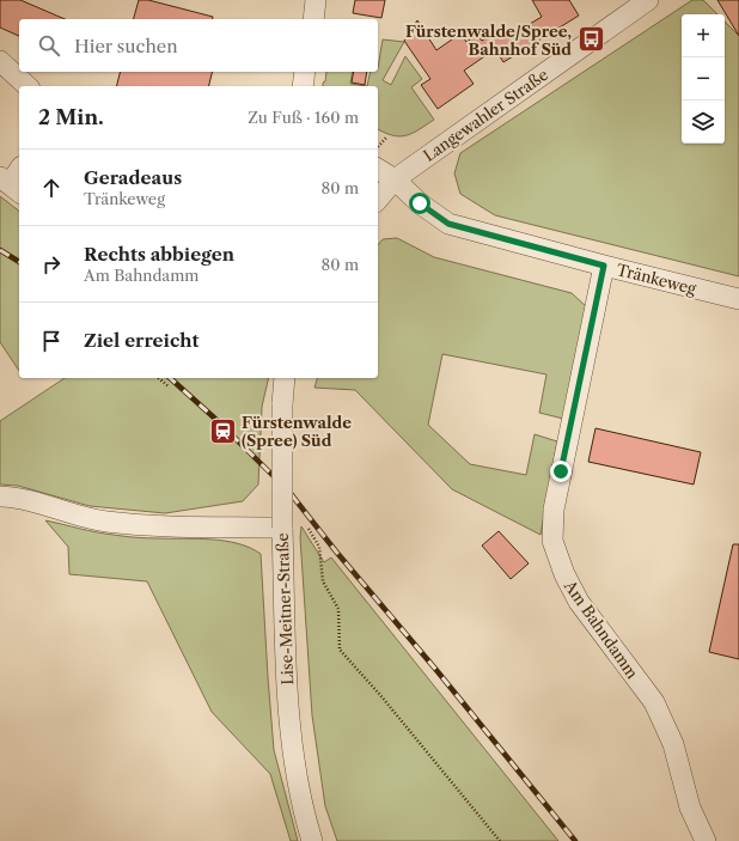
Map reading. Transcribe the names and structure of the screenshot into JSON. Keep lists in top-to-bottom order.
{
  "streets": {
    "street": [
      "Langewahler Straße",
      "Tränkeweg",
      "Lise-Meitner-Straße",
      "Am Bahndamm"
    ]
  },
  "crossings": [
    ["Langewahler Straße", "Tränkeweg"],
    ["Tränkeweg", "Am Bahndamm"]
  ],
  "places": {
    "bus stop": ["Fürstenwalde/Spree, Bahnhof Süd"],
    "station": ["Fürstenwalde (Spree) Süd"]
  },
  "page": {
    "map_buttons": ["+", "−"],
    "search": "Hier suchen",
    "heading": ["2 Min.", "Zu Fuß · 160 m"],
    "list": [
      ["Geradeaus", "Tränkeweg", "80 m"],
      ["Rechts abbiegen", "Am Bahndamm", "80 m"],
      "Ziel erreicht"
    ]
  }
}
